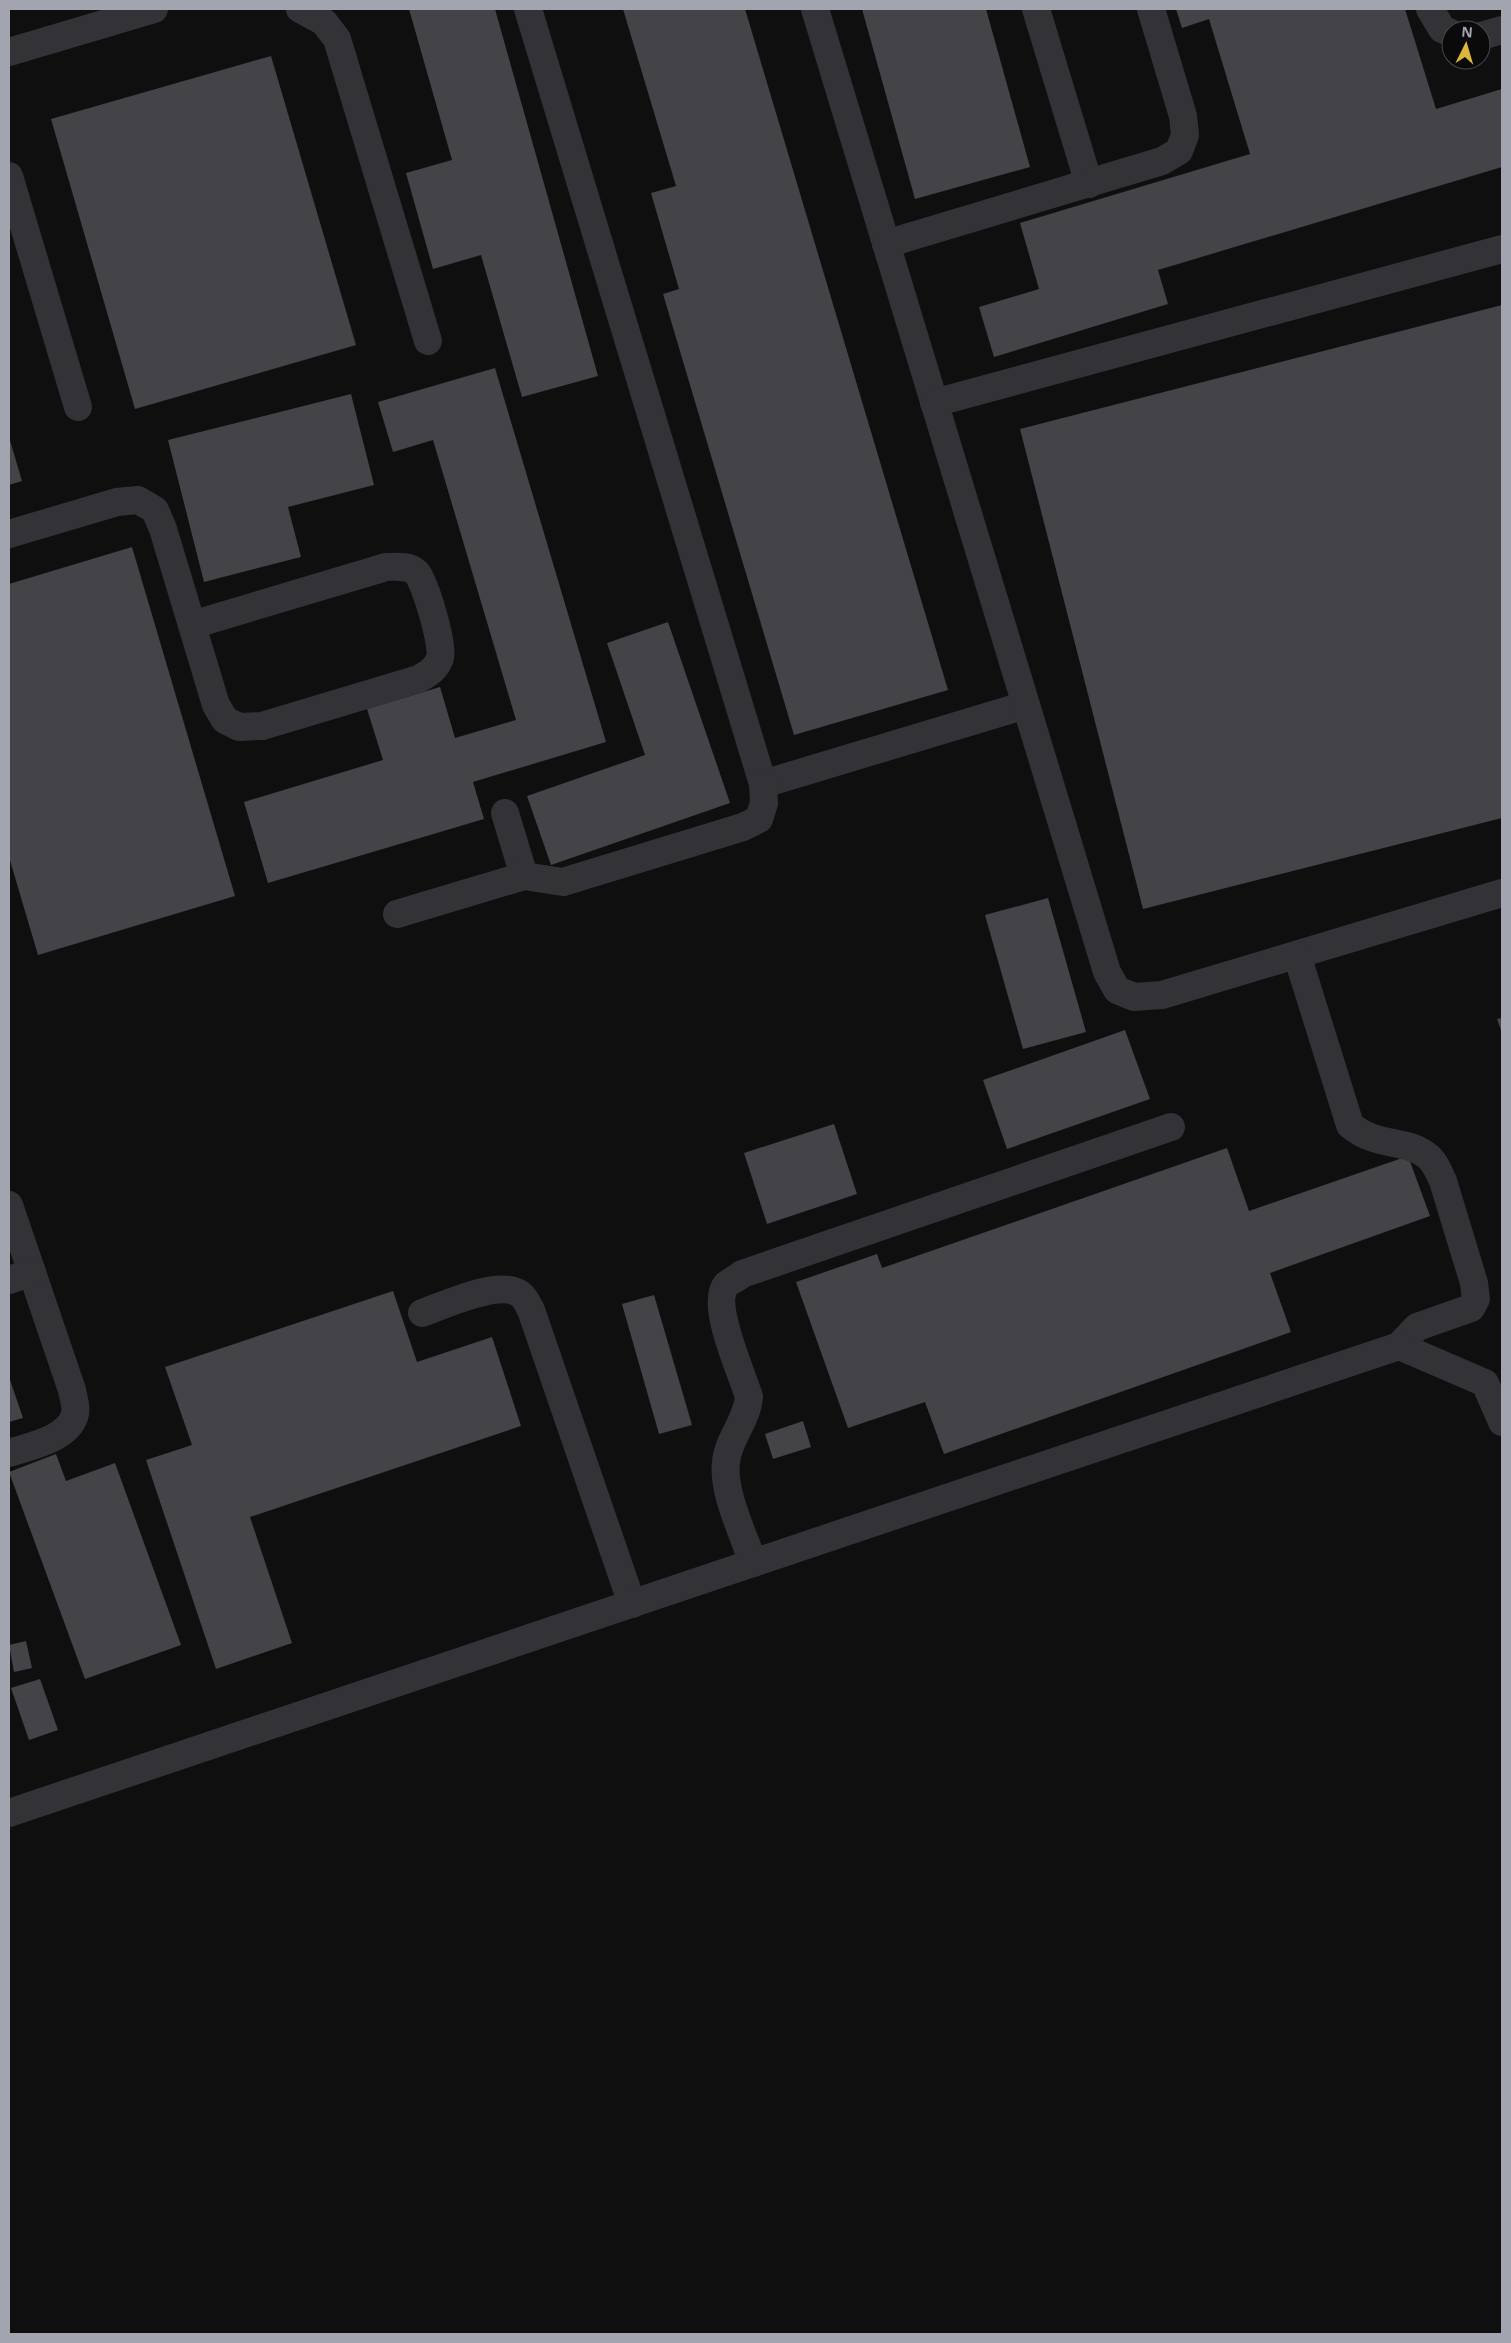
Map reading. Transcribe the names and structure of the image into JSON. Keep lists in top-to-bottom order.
{
  "north": "top"
}
